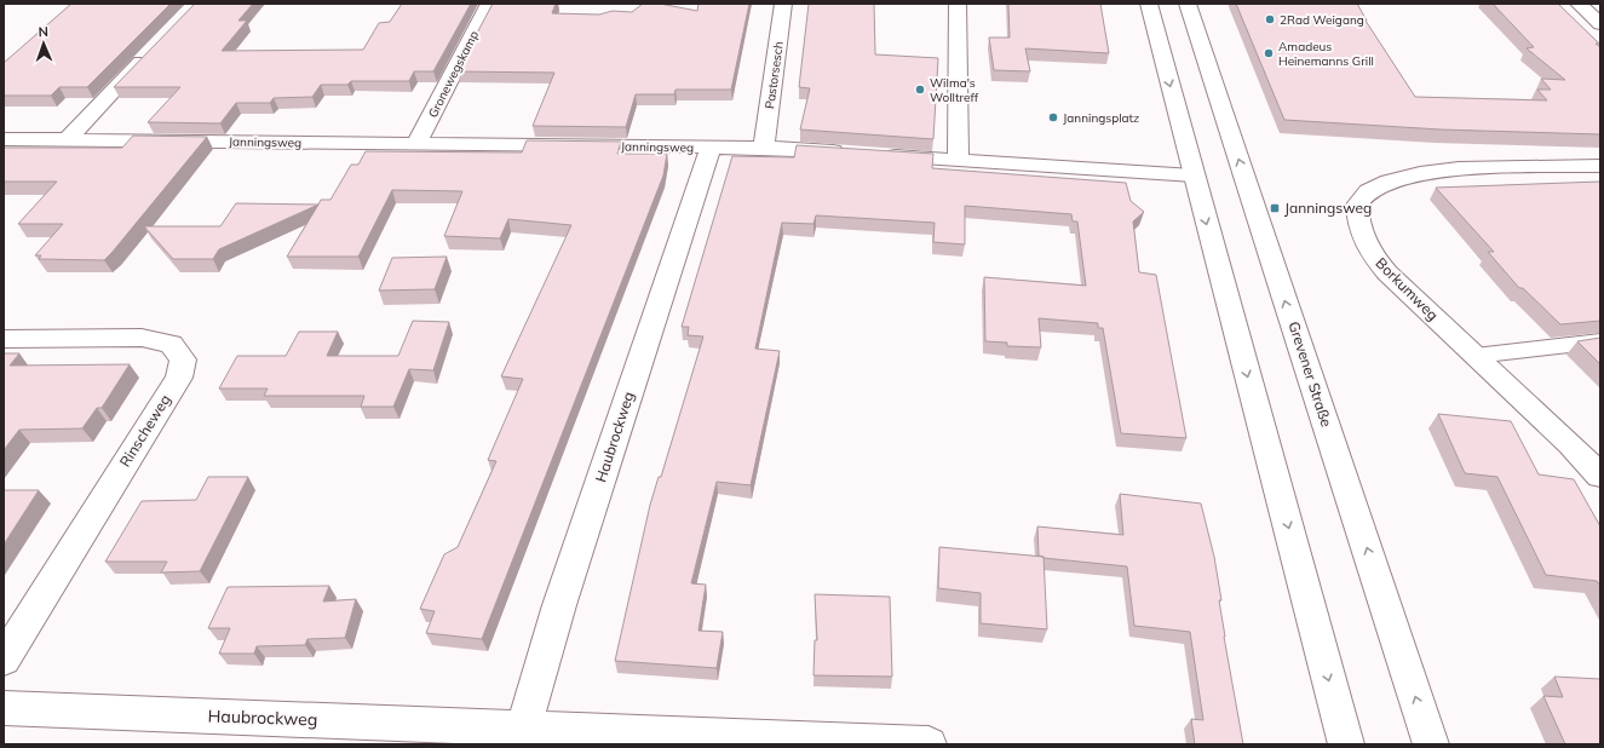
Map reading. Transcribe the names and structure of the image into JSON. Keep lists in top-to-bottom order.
{
  "streets": {
    "street": [
      "Gronewegskamp",
      "Pastorsesch",
      "Janningsweg",
      "Borkumweg",
      "Grevener Straße",
      "Rinscheweg",
      "Haubrockweg"
    ]
  },
  "crossings": [
    ["Gronewegskamp", "Janningsweg"],
    ["Pastorsesch", "Janningsweg"],
    ["Janningsweg", "Haubrockweg"]
  ],
  "places": {
    "other": [
      "2Rad Weigang",
      "Amadeus Heinemanns Grill",
      "Wilma's Wolltreff",
      "Janningsplatz"
    ],
    "transit": ["Janningsweg"]
  },
  "north": "top"
}
